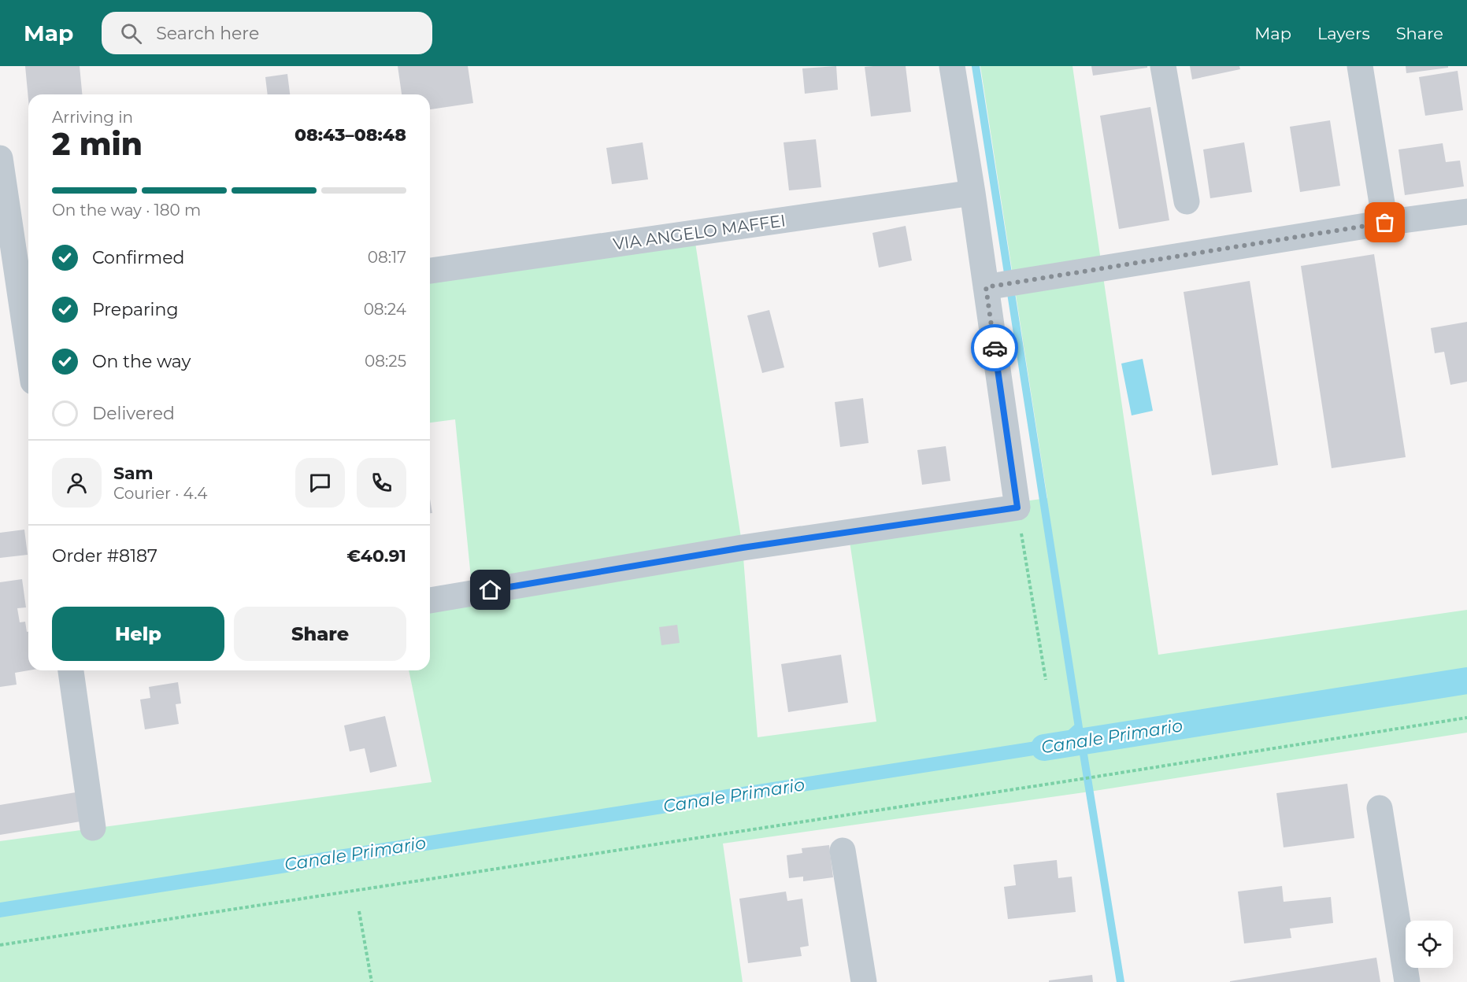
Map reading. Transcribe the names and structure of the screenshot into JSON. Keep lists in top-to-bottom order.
{
  "streets": {
    "street": ["VIA ANGELO MAFFEI"]
  },
  "water": ["Canale Primario"],
  "page": {
    "header": "Map",
    "search": "Search here",
    "nav": ["Map", "Layers", "Share"],
    "heading": ["2 min", "Arriving in", "08:43–08:48"],
    "panel": [
      "Sam",
      "Courier · 4.4",
      "Order #8187",
      "€40.91"
    ],
    "bar": "On the way · 180 m",
    "list": [
      ["Confirmed", "08:17"],
      ["Preparing", "08:24"],
      ["On the way", "08:25"],
      "Delivered"
    ],
    "buttons": ["Help", "Share"]
  }
}
